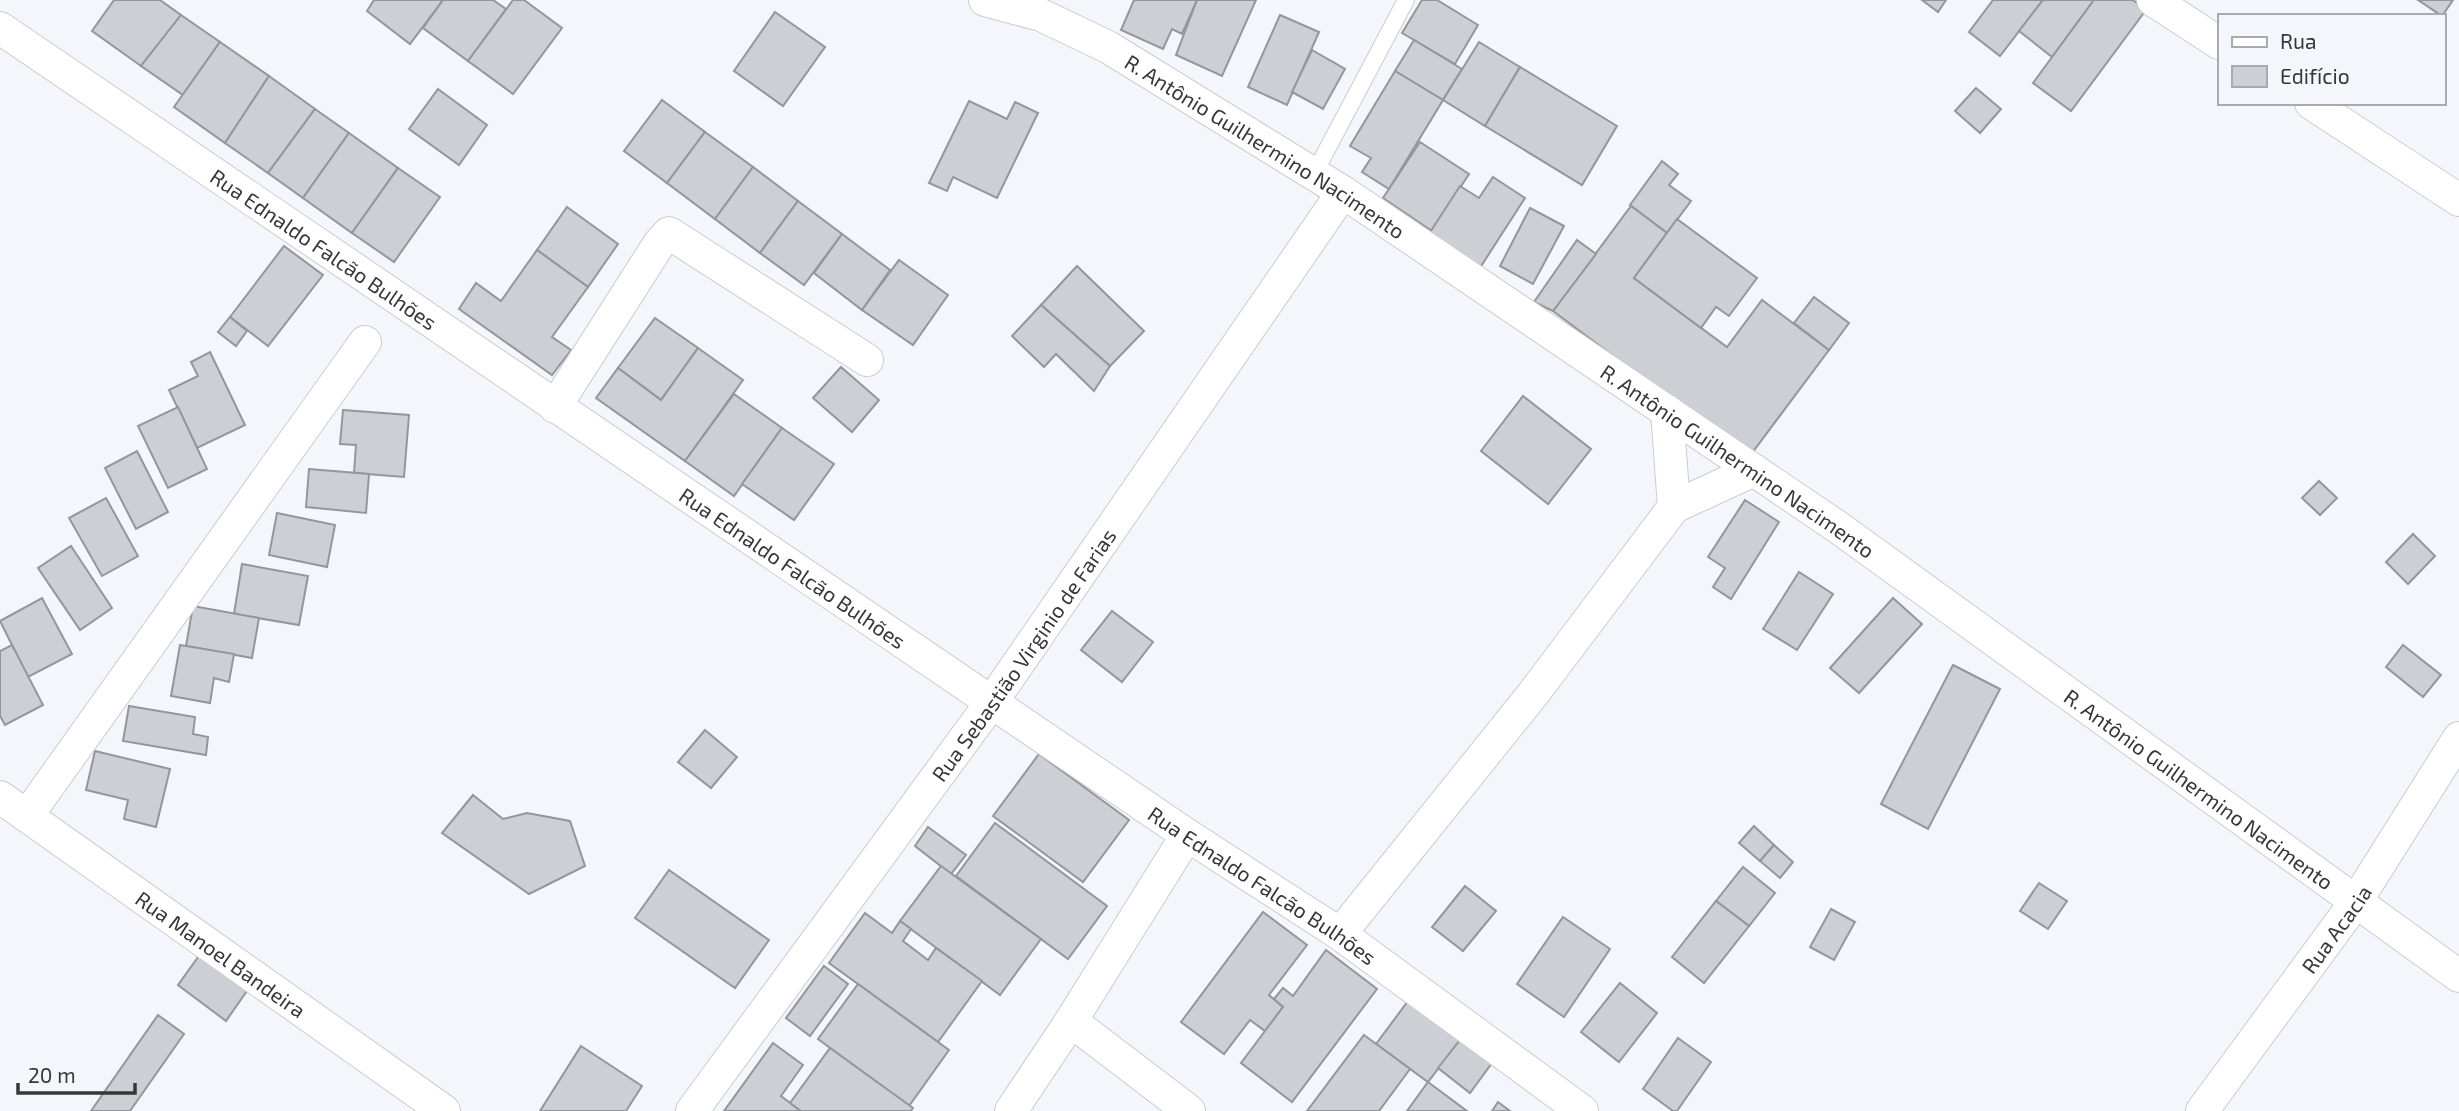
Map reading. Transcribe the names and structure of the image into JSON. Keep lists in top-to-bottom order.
{
  "streets": {
    "street": [
      "R. Antônio Guilhermino Nacimento",
      "Rua Ednaldo Falcão Bulhões",
      "Rua Sebastião Virginio de Farias",
      "Rua Acacia",
      "Rua Manoel Bandeira"
    ]
  },
  "crossings": [
    ["R. Antônio Guilhermino Nacimento", "Rua Sebastião Virginio de Farias"],
    ["R. Antônio Guilhermino Nacimento", "Rua Acacia"],
    ["Rua Ednaldo Falcão Bulhões", "Rua Sebastião Virginio de Farias"]
  ],
  "legend": ["Rua", "Edifício"],
  "scale_bar": "20 m"
}
